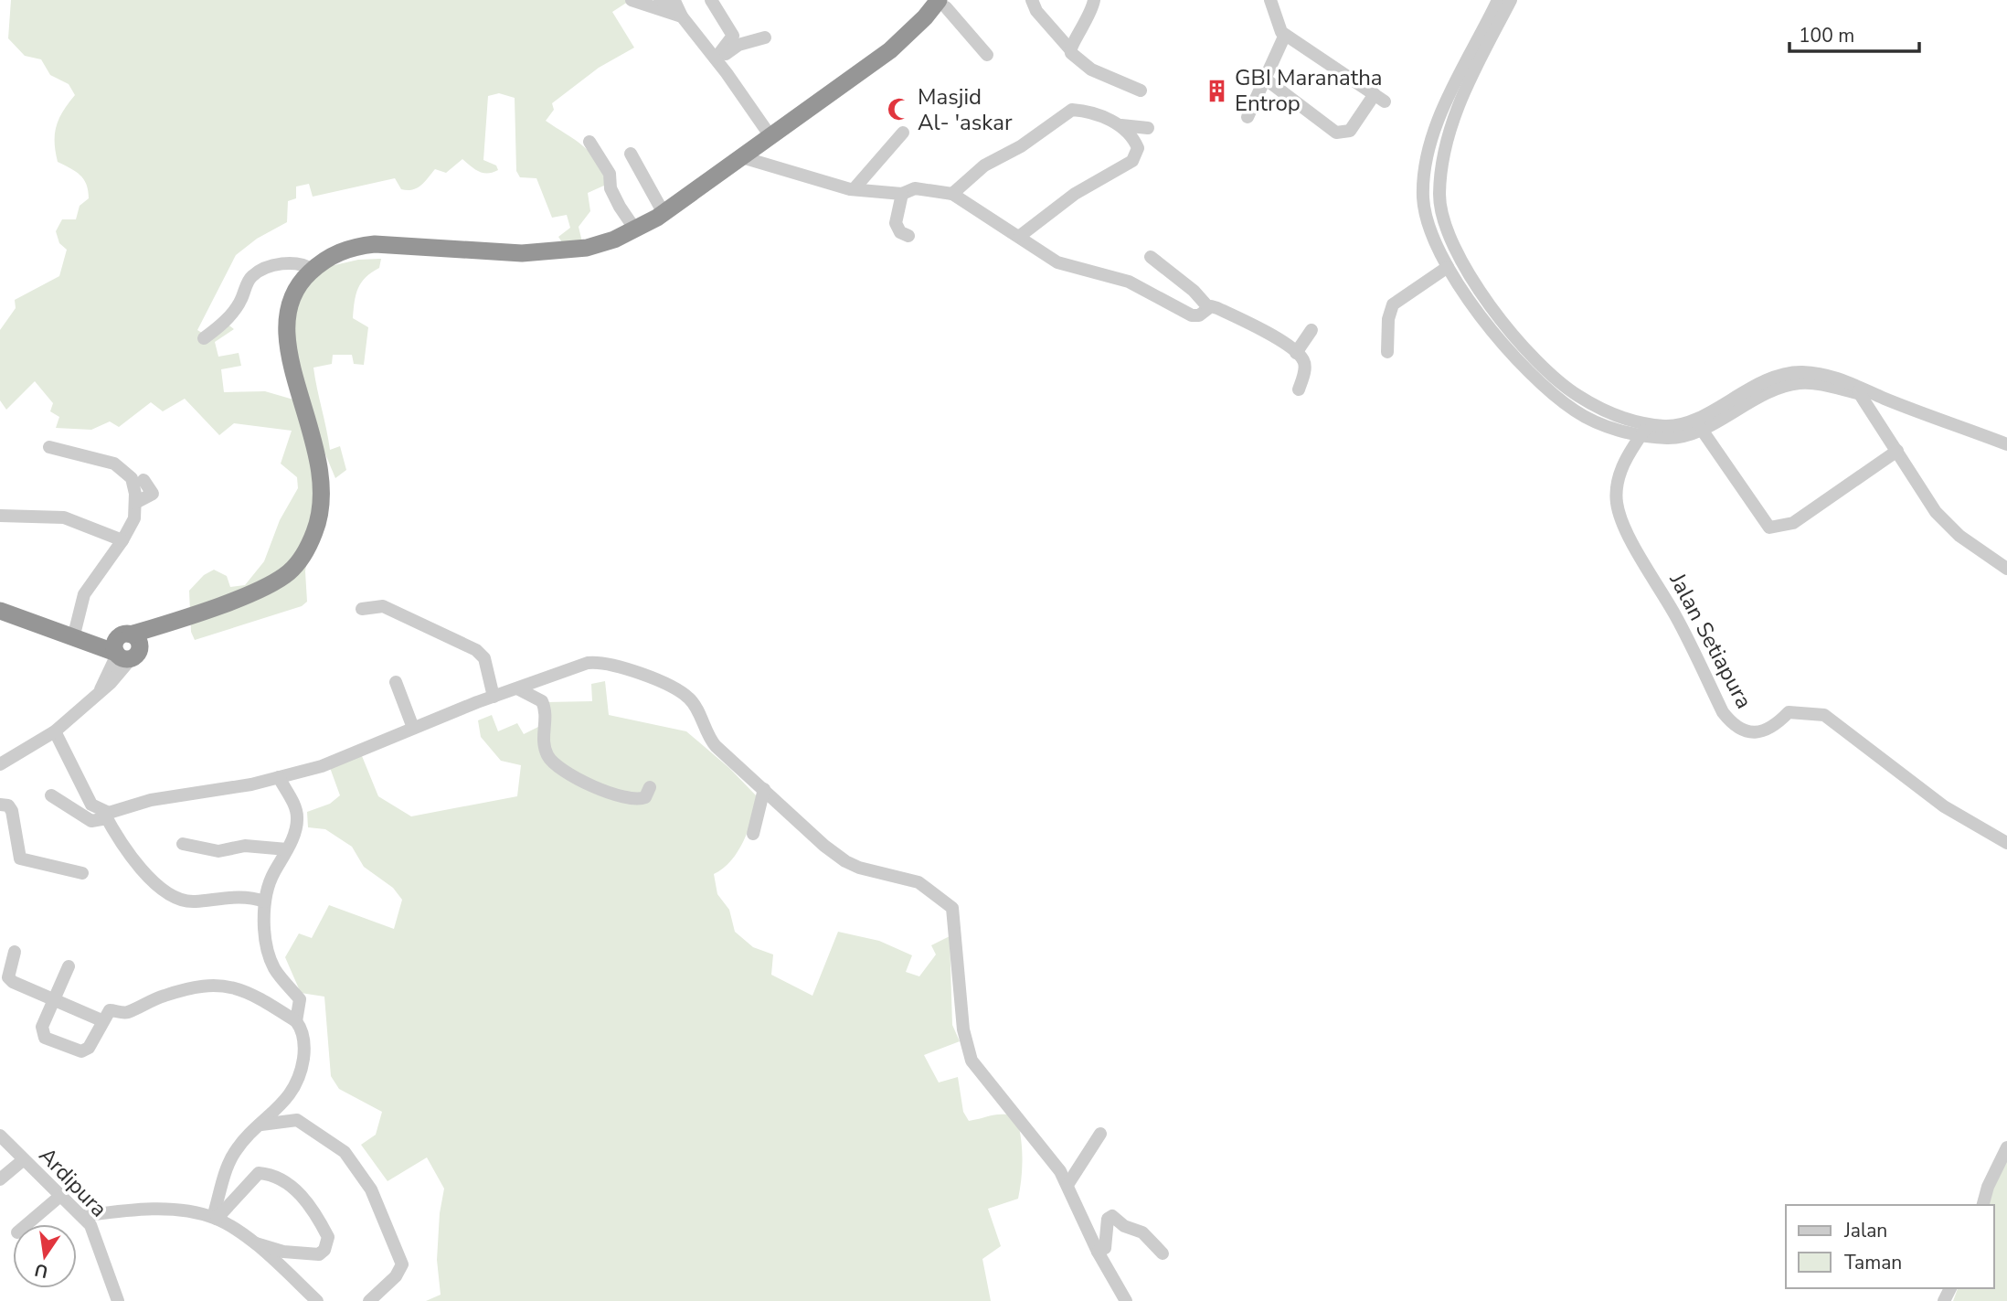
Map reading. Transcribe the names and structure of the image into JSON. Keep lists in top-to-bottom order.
{
  "streets": {
    "street": ["Jalan Setiapura", "Ardipura"]
  },
  "places": {
    "building": ["GBI Maranatha Entrop"],
    "mosque": ["Masjid Al- 'askar"]
  },
  "legend": ["Jalan", "Taman"],
  "scale_bar": "100 m",
  "north": "bottom"
}
